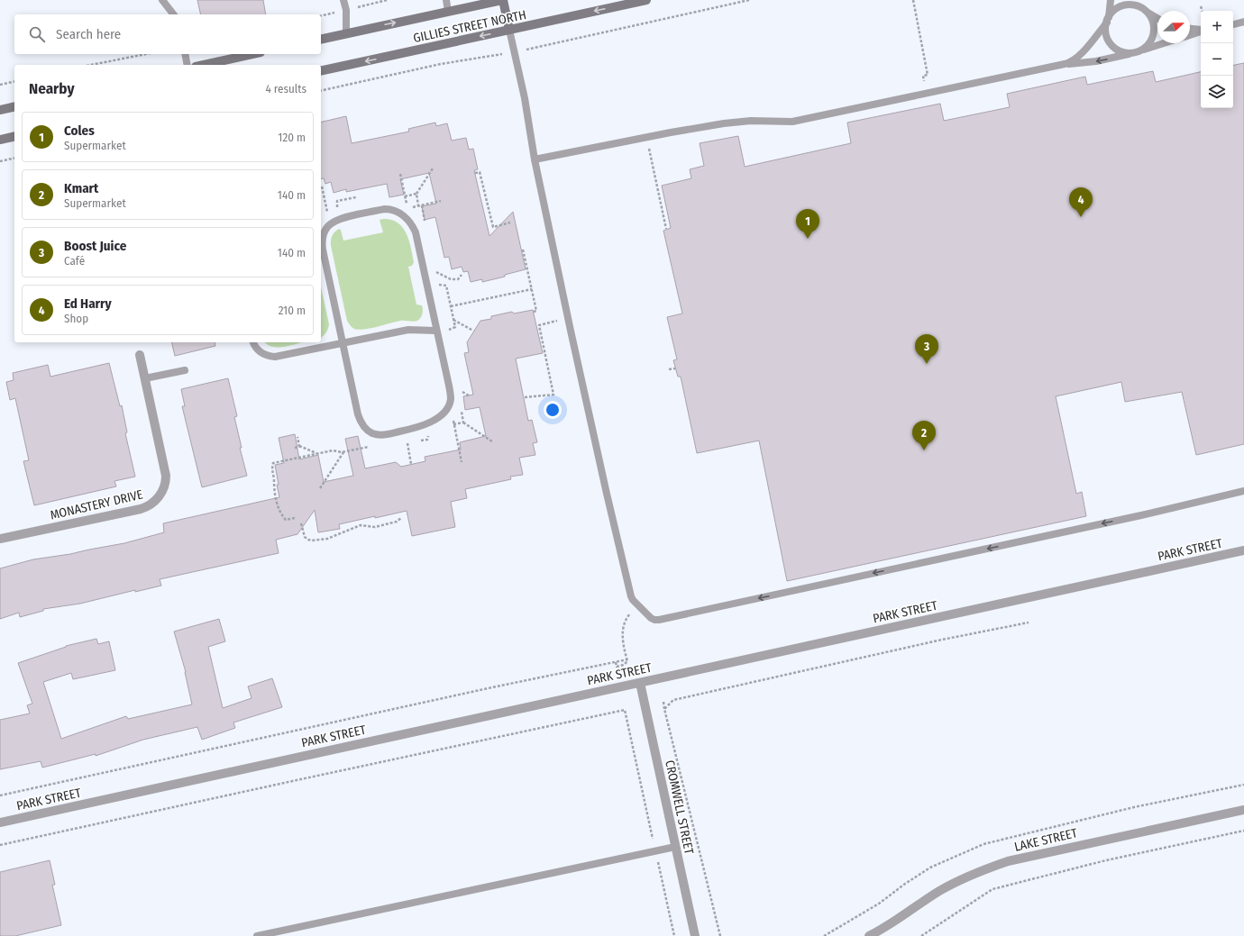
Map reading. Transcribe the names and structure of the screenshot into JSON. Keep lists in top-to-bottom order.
{
  "streets": {
    "main road": ["GILLIES STREET NORTH"],
    "street": [
      "MONASTERY DRIVE",
      "PARK STREET",
      "CROMWELL STREET",
      "LAKE STREET"
    ]
  },
  "crossings": [
    ["PARK STREET", "CROMWELL STREET"]
  ],
  "north": "right",
  "page": {
    "map_buttons": ["+", "−"],
    "search": "Search here",
    "heading": ["Nearby", "4 results"],
    "list": [
      {
        "mark": "1",
        "name": "Coles",
        "note": "Supermarket",
        "value": "120 m"
      },
      {
        "mark": "2",
        "name": "Kmart",
        "note": "Supermarket",
        "value": "140 m"
      },
      {
        "mark": "3",
        "name": "Boost Juice",
        "note": "Café",
        "value": "140 m"
      },
      {
        "mark": "4",
        "name": "Ed Harry",
        "note": "Shop",
        "value": "210 m"
      }
    ],
    "pins": [
      "4",
      "1",
      "3",
      "2"
    ]
  }
}
